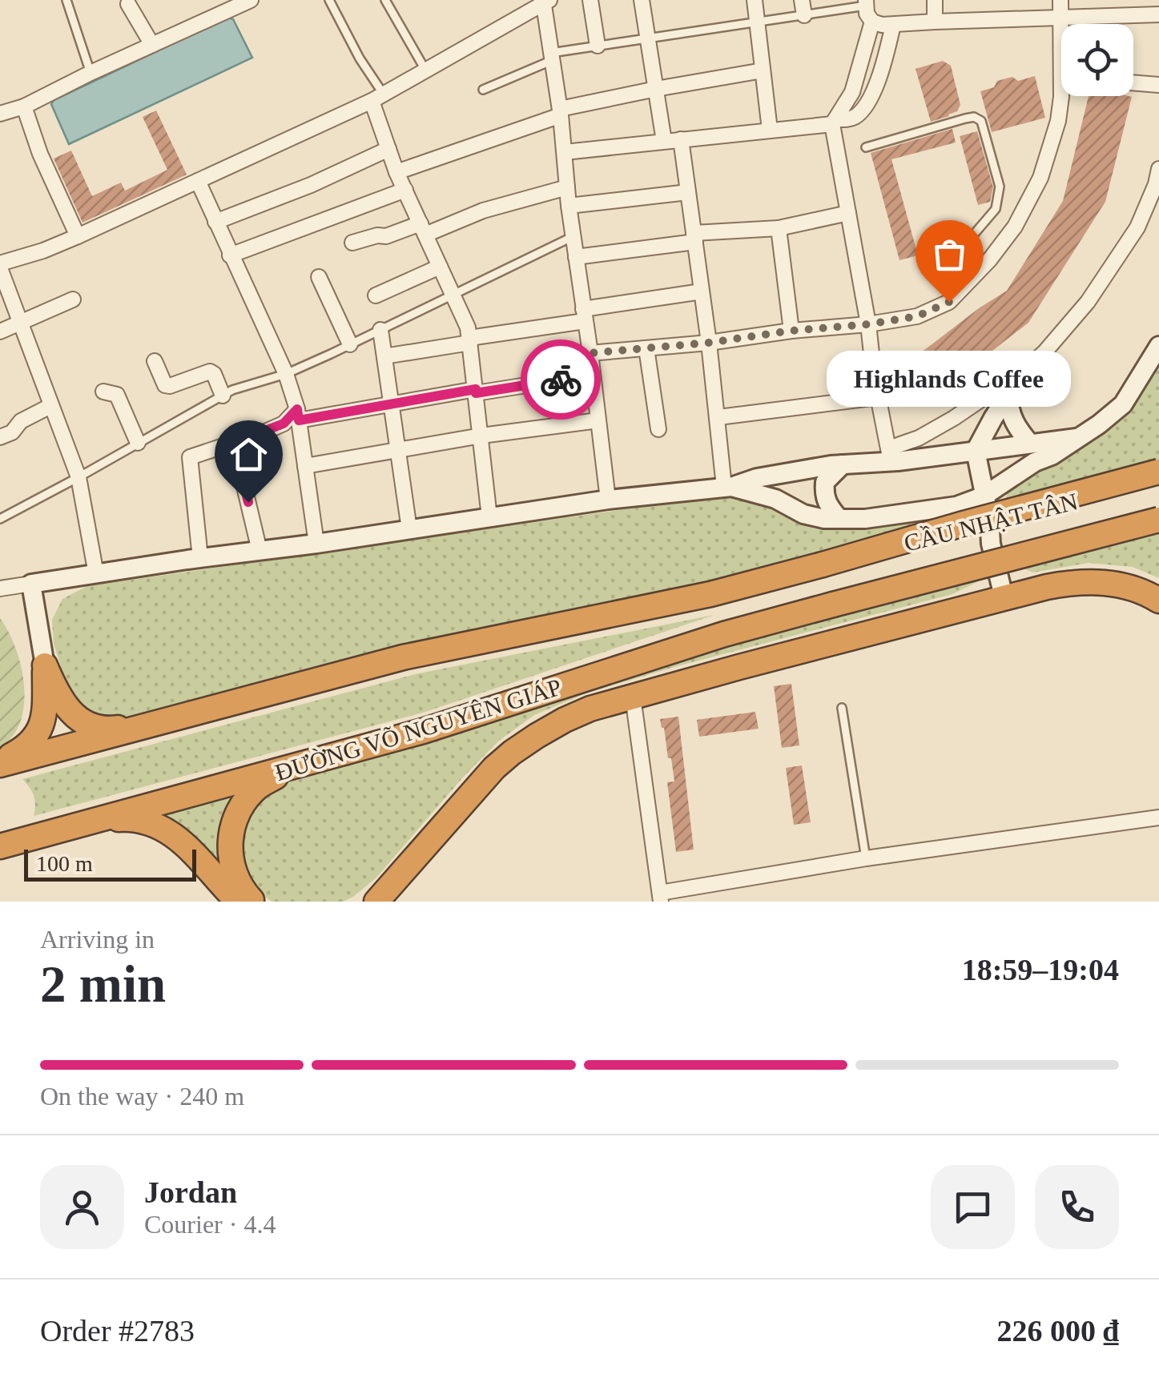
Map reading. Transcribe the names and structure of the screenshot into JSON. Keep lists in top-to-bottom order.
{
  "streets": {
    "highway": ["CẦU NHẬT TÂN", "ĐƯỜNG VÕ NGUYÊN GIÁP"]
  },
  "crossings": [
    ["CẦU NHẬT TÂN", "ĐƯỜNG VÕ NGUYÊN GIÁP"]
  ],
  "places": ["Highlands Coffee"],
  "scale_bar": "100 m",
  "page": {
    "bubble": "Highlands Coffee",
    "scale": "100 m",
    "heading": ["2 min", "Arriving in", "18:59–19:04"],
    "panel": [
      "Jordan",
      "Courier · 4.4",
      "Order #2783",
      "226 000 ₫"
    ],
    "bar": "On the way · 240 m"
  }
}
